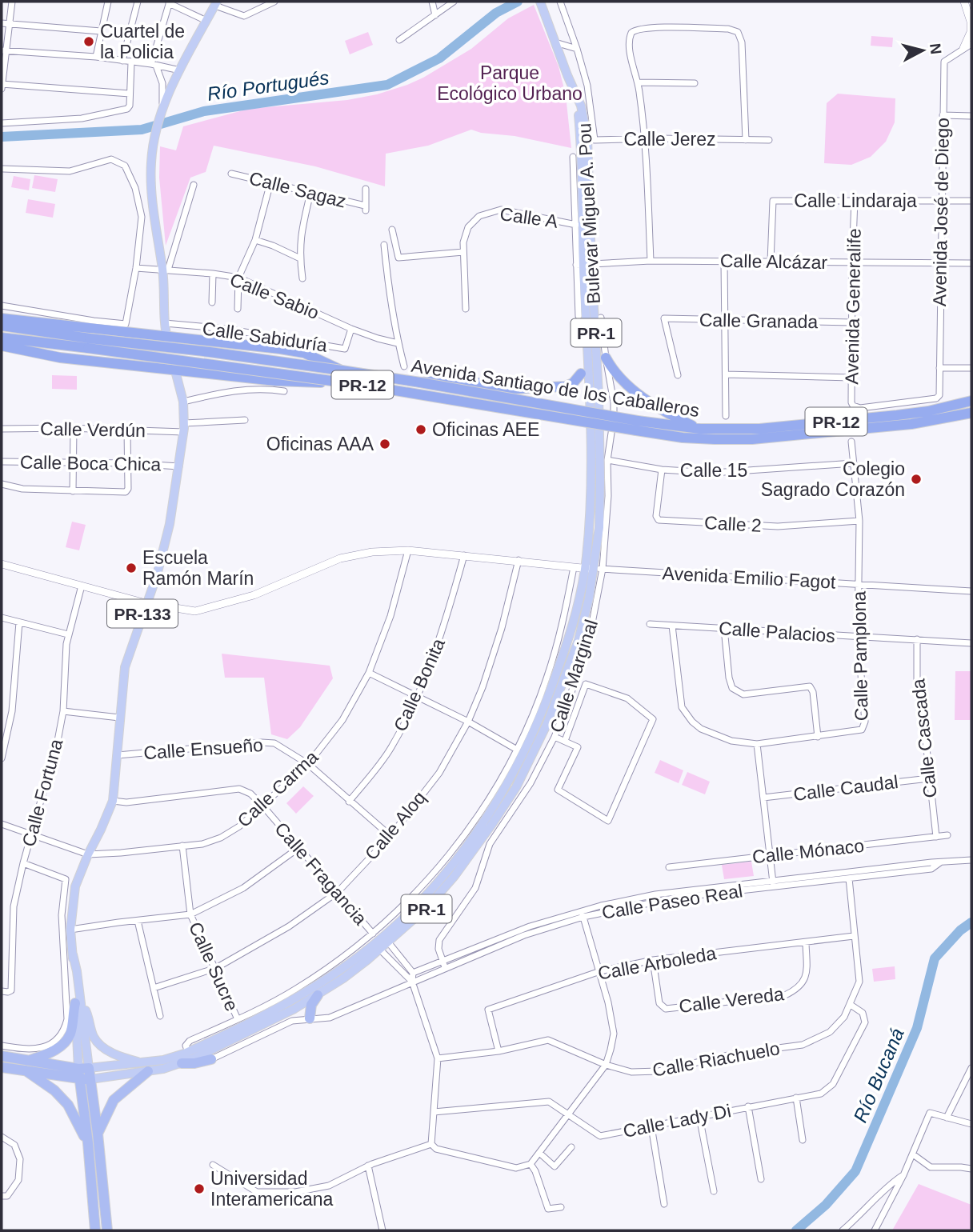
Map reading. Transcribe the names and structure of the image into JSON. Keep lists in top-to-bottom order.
{
  "streets": {
    "highway": ["PR-12", "Avenida Santiago de los Caballeros"],
    "main road": ["Bulevar Miguel A. Pou", "PR-1", "PR-133"],
    "street": [
      "Calle Jerez",
      "Calle Sagaz",
      "Calle Lindaraja",
      "Avenida José de Diego",
      "Calle A",
      "Calle Alcázar",
      "Calle Sabio",
      "Avenida Generalife",
      "Calle Granada",
      "Calle Sabiduría",
      "Calle Verdún",
      "Calle Boca Chica",
      "Calle 15",
      "Calle 2",
      "Avenida Emilio Fagot",
      "Calle Palacios",
      "Calle Pamplona",
      "Calle Marginal",
      "Calle Bonita",
      "Calle Cascada",
      "Calle Ensueño",
      "Calle Caudal",
      "Calle Carma",
      "Calle Fortuna",
      "Calle Aloq",
      "Calle Mónaco",
      "Calle Fragancia",
      "Calle Paseo Real",
      "Calle Arboleda",
      "Calle Sucre",
      "Calle Vereda",
      "Calle Riachuelo",
      "Calle Lady Di"
    ]
  },
  "crossings": [
    ["Calle Lindaraja", "Avenida José de Diego"],
    ["Calle Lindaraja", "Calle Alcázar"],
    ["Calle Lindaraja", "Avenida Generalife"],
    ["Avenida José de Diego", "Calle Alcázar"],
    ["Avenida José de Diego", "Avenida Generalife"],
    ["Bulevar Miguel A. Pou", "Calle Alcázar"],
    ["Bulevar Miguel A. Pou", "Avenida Emilio Fagot"],
    ["Bulevar Miguel A. Pou", "PR-133"],
    ["Bulevar Miguel A. Pou", "Calle Marginal"],
    ["Bulevar Miguel A. Pou", "Calle Fragancia"],
    ["Calle Alcázar", "Avenida Generalife"],
    ["Calle Sabio", "Calle Sabiduría"],
    ["Calle Sabio", "PR-133"],
    ["Avenida Generalife", "Calle Granada"],
    ["Calle Sabiduría", "PR-133"],
    ["Calle Verdún", "PR-133"],
    ["Calle Boca Chica", "PR-133"],
    ["Calle 15", "Calle 2"],
    ["Calle 15", "Calle Pamplona"],
    ["Calle 15", "Calle Marginal"],
    ["Calle 2", "Calle Pamplona"],
    ["Avenida Emilio Fagot", "Calle Pamplona"],
    ["Avenida Emilio Fagot", "Calle Marginal"],
    ["PR-133", "Calle Ensueño"],
    ["PR-133", "Calle Carma"],
    ["PR-133", "Calle Fragancia"],
    ["Calle Palacios", "Calle Pamplona"],
    ["Calle Palacios", "Calle Cascada"],
    ["Calle Marginal", "Calle Paseo Real"],
    ["Calle Bonita", "Calle Ensueño"],
    ["Calle Cascada", "Calle Caudal"],
    ["Calle Cascada", "Calle Mónaco"],
    ["Calle Ensueño", "Calle Carma"],
    ["Calle Ensueño", "Calle Aloq"],
    ["Calle Carma", "Calle Fragancia"],
    ["Calle Carma", "Calle Sucre"],
    ["Calle Aloq", "Calle Fragancia"],
    ["Calle Aloq", "Calle Sucre"],
    ["Calle Fragancia", "Calle Paseo Real"],
    ["Calle Paseo Real", "Calle Riachuelo"],
    ["Calle Arboleda", "Calle Vereda"],
    ["Calle Arboleda", "Calle Riachuelo"],
    ["Calle Riachuelo", "Calle Lady Di"]
  ],
  "water": ["Río Portugués", "Río Bucaná"],
  "parks": ["Parque Ecológico Urbano"],
  "places": [
    "Cuartel de la Policia",
    "Oficinas AEE",
    "Oficinas AAA",
    "Colegio Sagrado Corazón",
    "Escuela Ramón Marín",
    "Universidad Interamericana"
  ],
  "north": "right"
}
